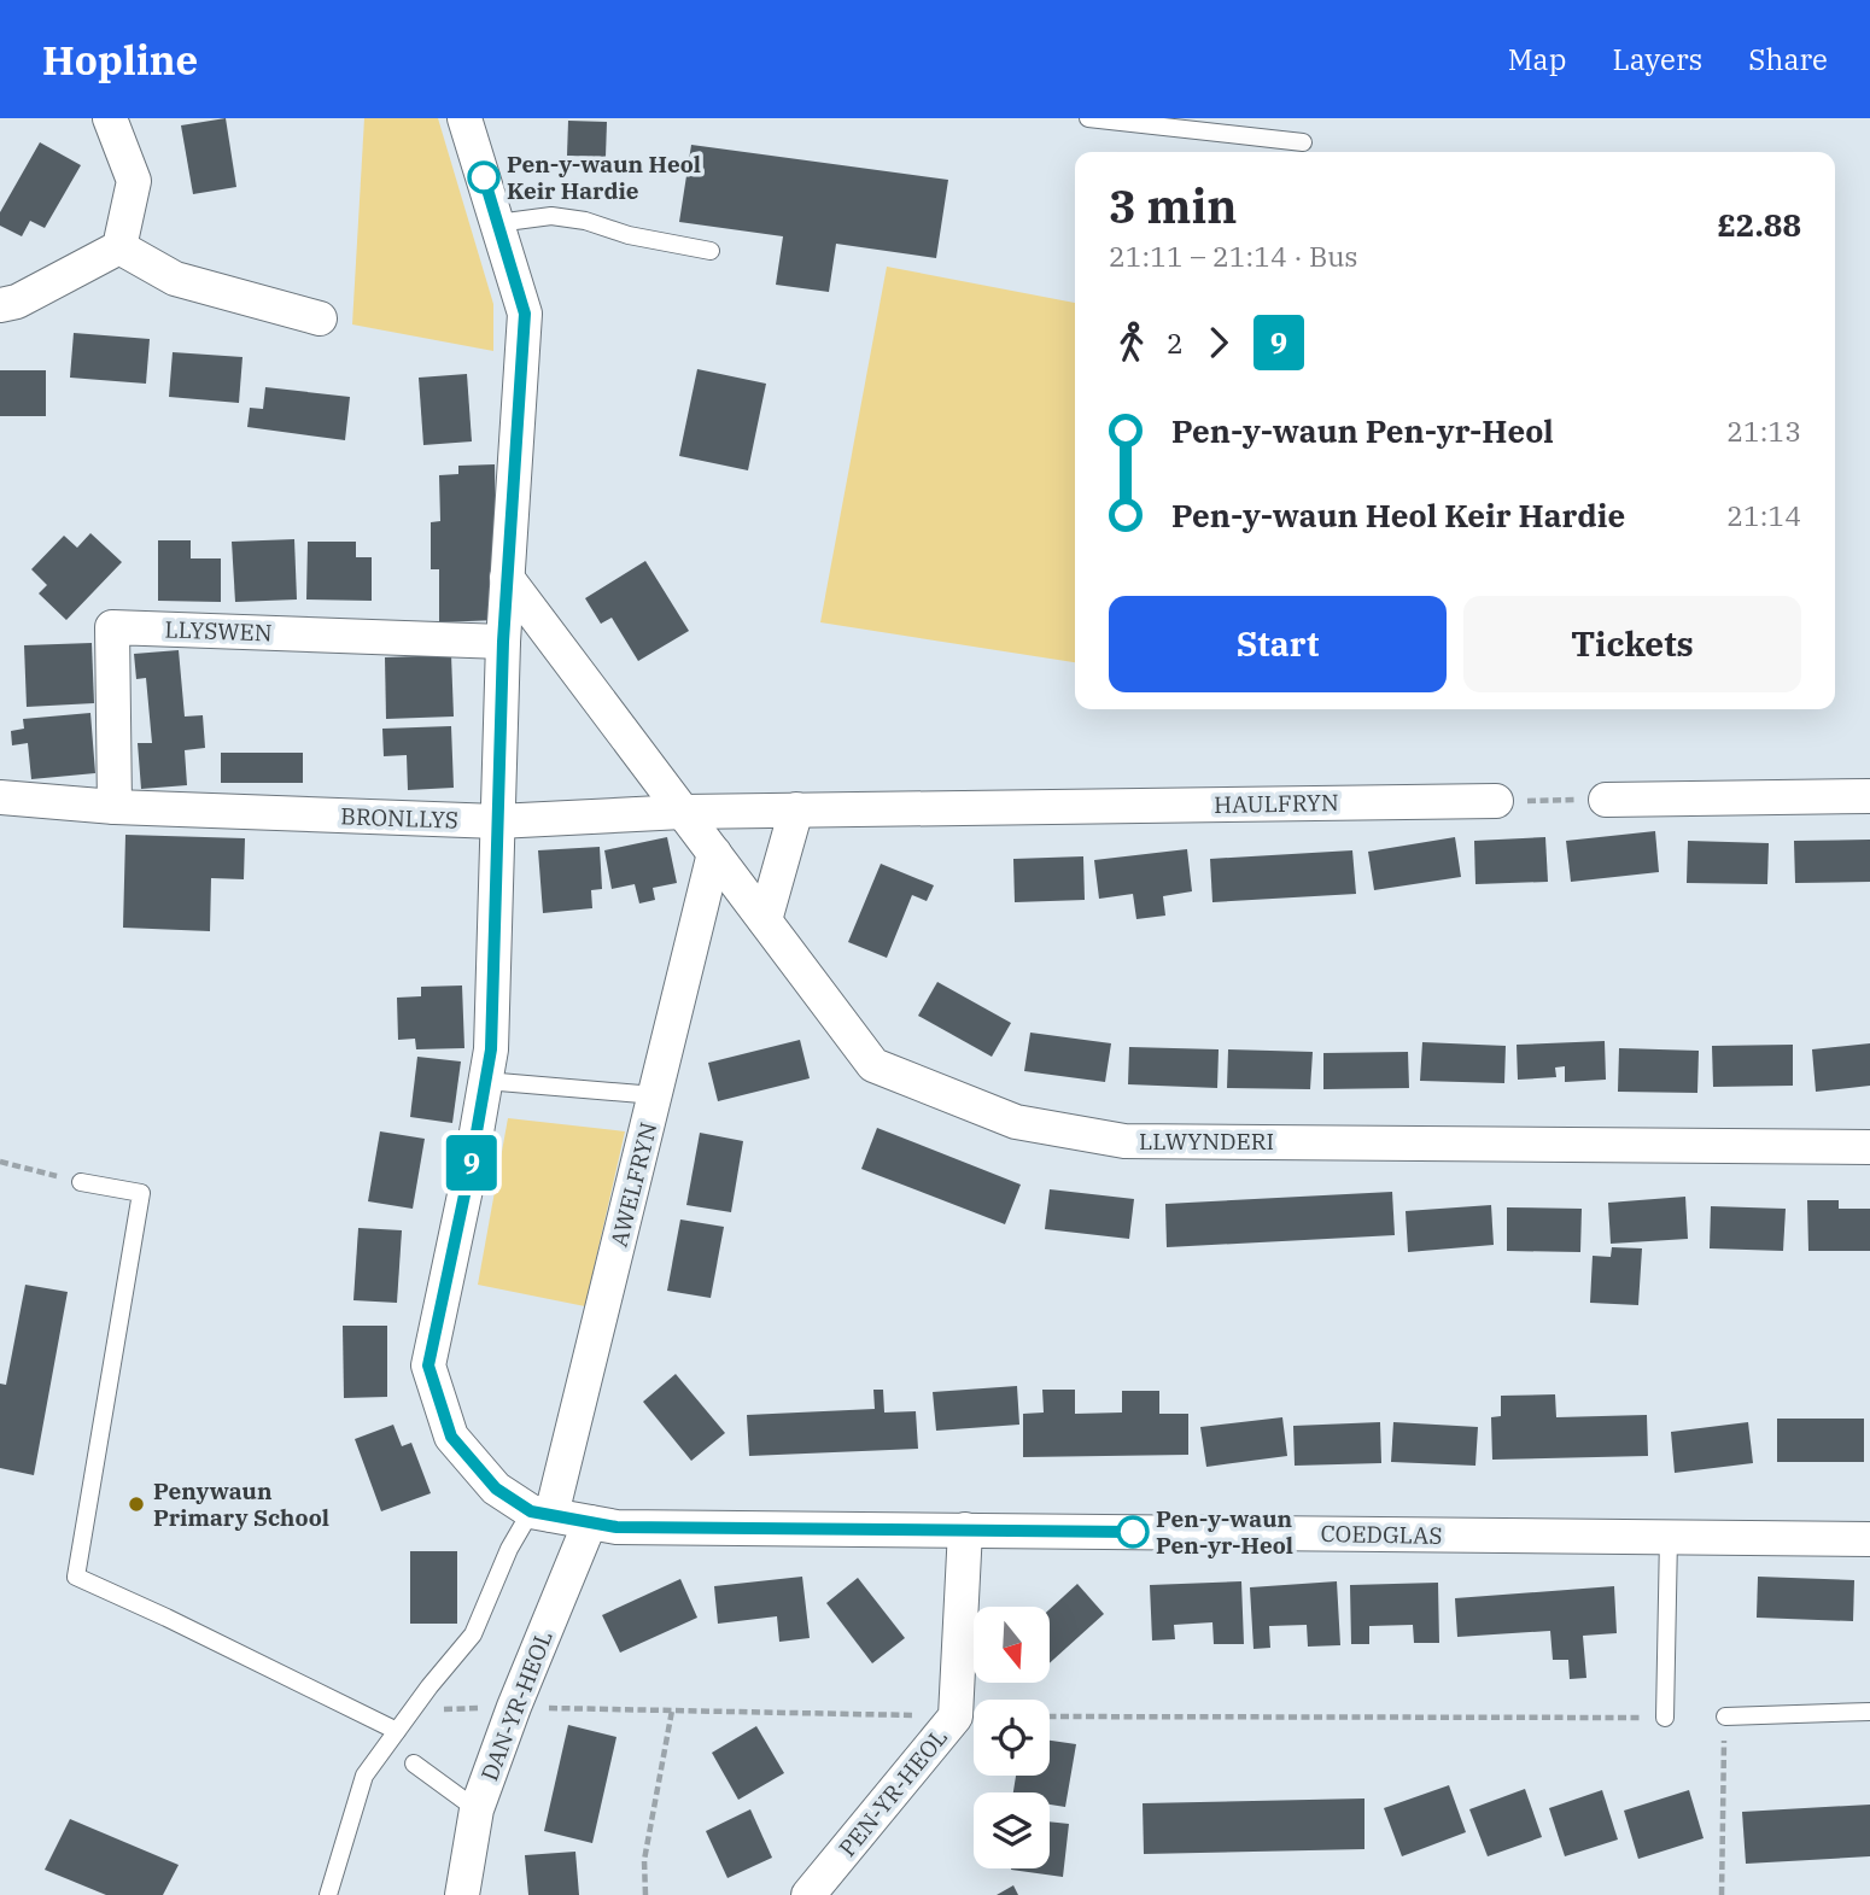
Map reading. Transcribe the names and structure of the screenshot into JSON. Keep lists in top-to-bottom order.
{
  "streets": {
    "street": [
      "LLYSWEN",
      "HAULFRYN",
      "BRONLLYS",
      "LLWYNDERI",
      "AWELFRYN",
      "COEDGLAS",
      "DAN-YR-HEOL",
      "PEN-YR-HEOL"
    ]
  },
  "crossings": [
    ["LLYSWEN", "BRONLLYS"],
    ["HAULFRYN", "BRONLLYS"],
    ["HAULFRYN", "LLWYNDERI"],
    ["BRONLLYS", "LLWYNDERI"],
    ["LLWYNDERI", "AWELFRYN"],
    ["AWELFRYN", "COEDGLAS"],
    ["COEDGLAS", "DAN-YR-HEOL"],
    ["COEDGLAS", "PEN-YR-HEOL"]
  ],
  "places": ["Pen-y-waun Heol Keir Hardie", "Penywaun Primary School", "Pen-y-waun Pen-yr-Heol"],
  "lines": ["bus line 9"],
  "north": "bottom",
  "page": {
    "header": "Hopline",
    "nav": ["Map", "Layers", "Share"],
    "on_map": "9",
    "heading": ["3 min", "21:11 – 21:14 · Bus", "£2.88"],
    "legs": ["2", "9"],
    "list": [
      {
        "name": "Pen-y-waun Pen-yr-Heol",
        "value": "21:13"
      },
      {
        "name": "Pen-y-waun Heol Keir Hardie",
        "value": "21:14"
      }
    ],
    "buttons": ["Start", "Tickets"]
  }
}
